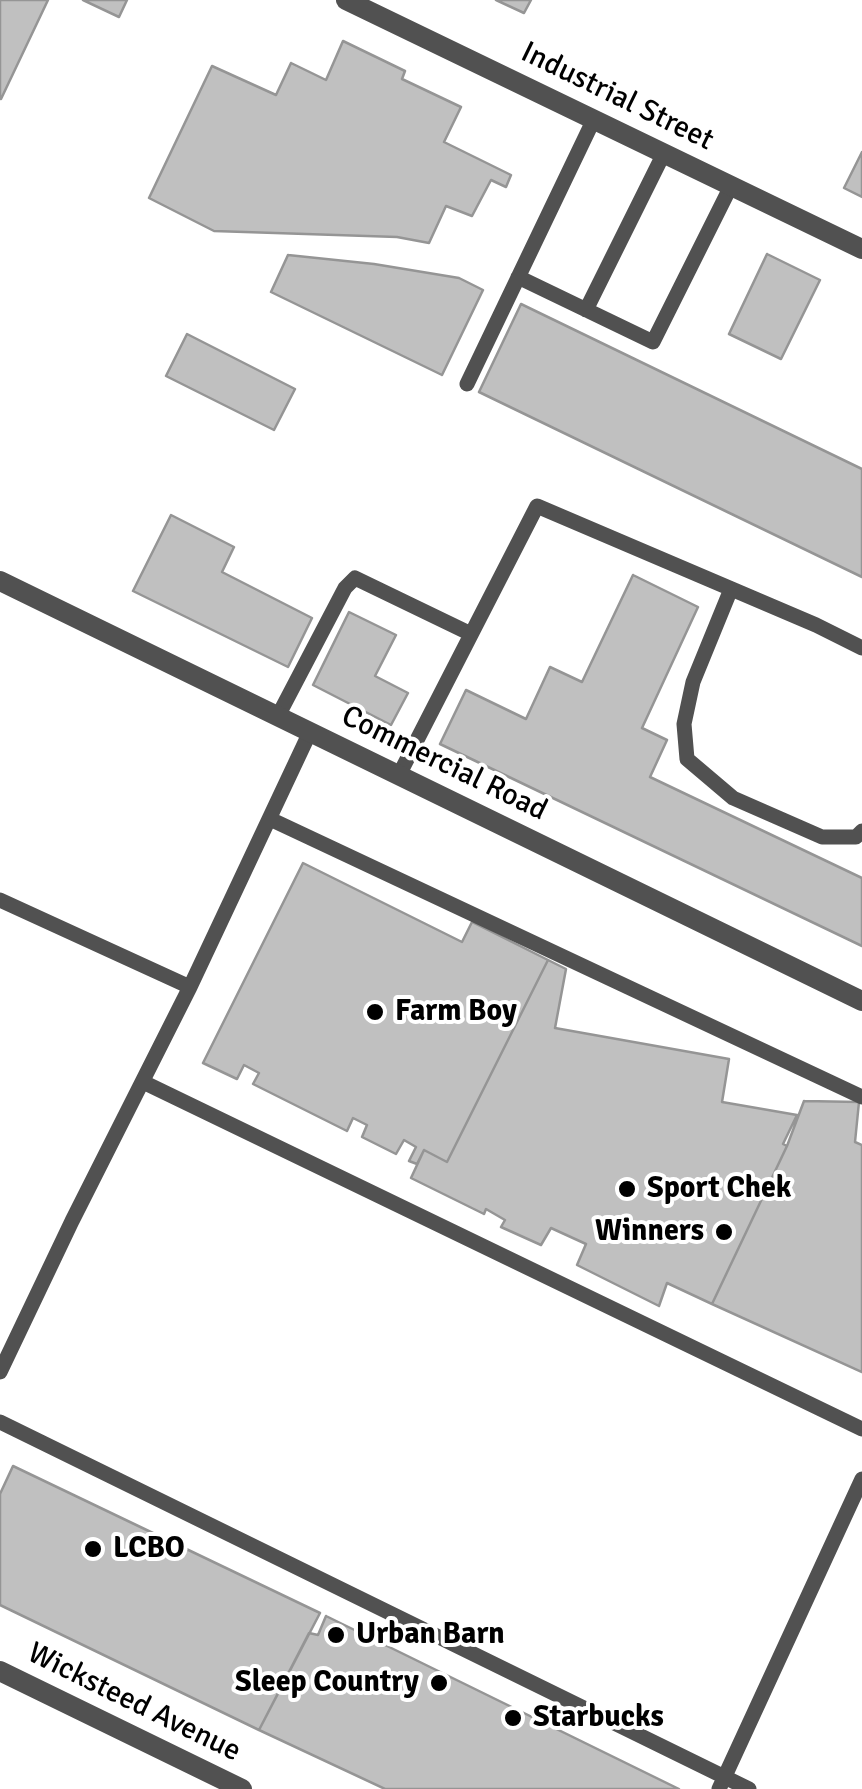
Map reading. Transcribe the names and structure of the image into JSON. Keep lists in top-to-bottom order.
{
  "streets": {
    "street": ["Industrial Street", "Commercial Road", "Wicksteed Avenue"]
  },
  "places": [
    "Farm Boy",
    "Sport Chek",
    "Winners",
    "LCBO",
    "Urban Barn",
    "Sleep Country",
    "Starbucks"
  ]
}
